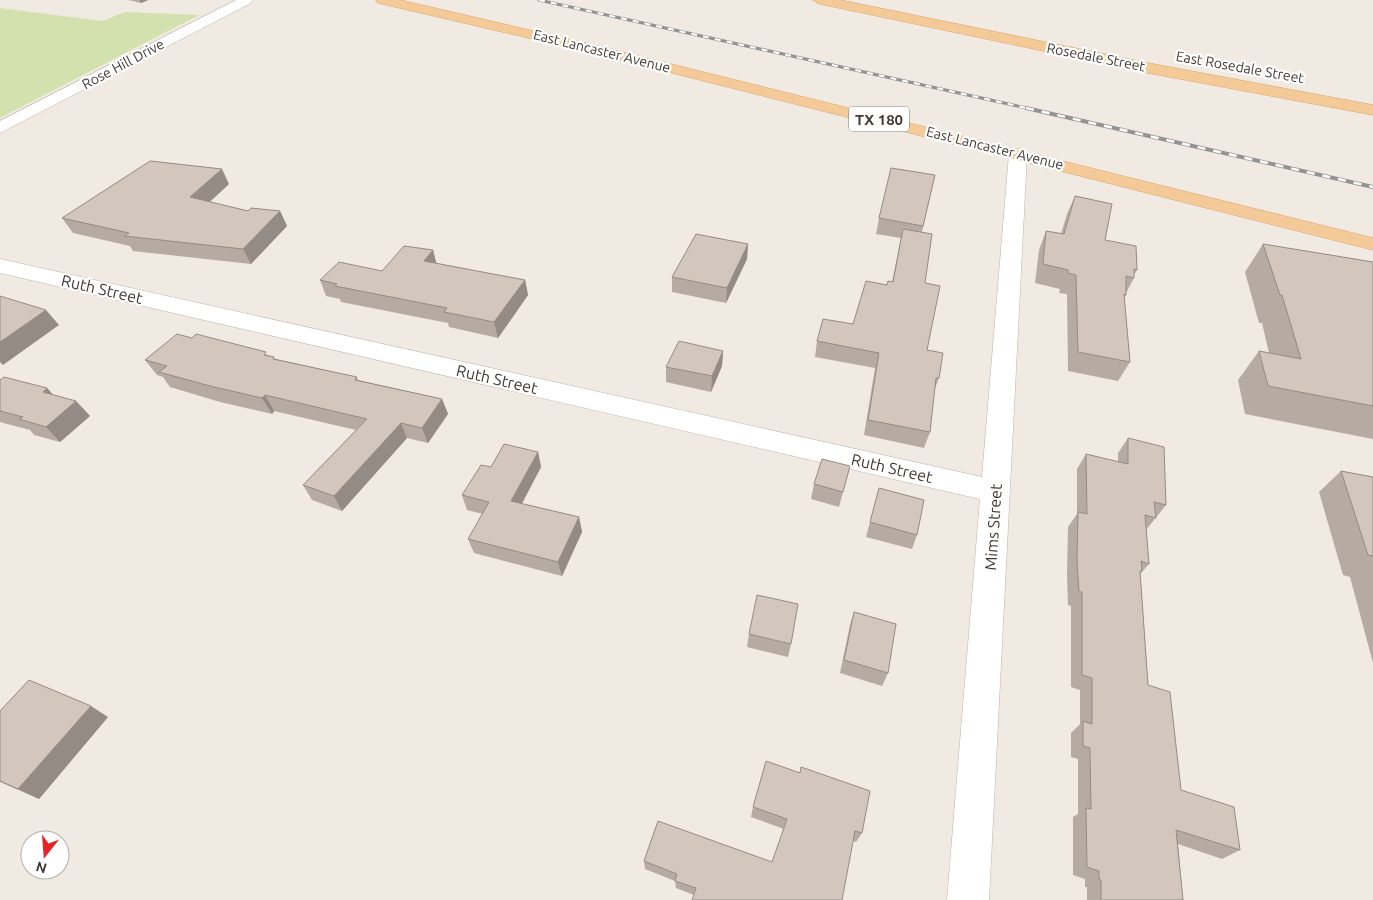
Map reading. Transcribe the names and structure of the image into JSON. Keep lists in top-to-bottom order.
{
  "streets": {
    "main road": ["East Lancaster Avenue", "Rosedale Street", "TX 180"],
    "street": ["Rose Hill Drive", "Ruth Street", "Mims Street"]
  },
  "crossings": [
    ["East Lancaster Avenue", "Mims Street"],
    ["Ruth Street", "Mims Street"]
  ],
  "north": "bottom"
}
